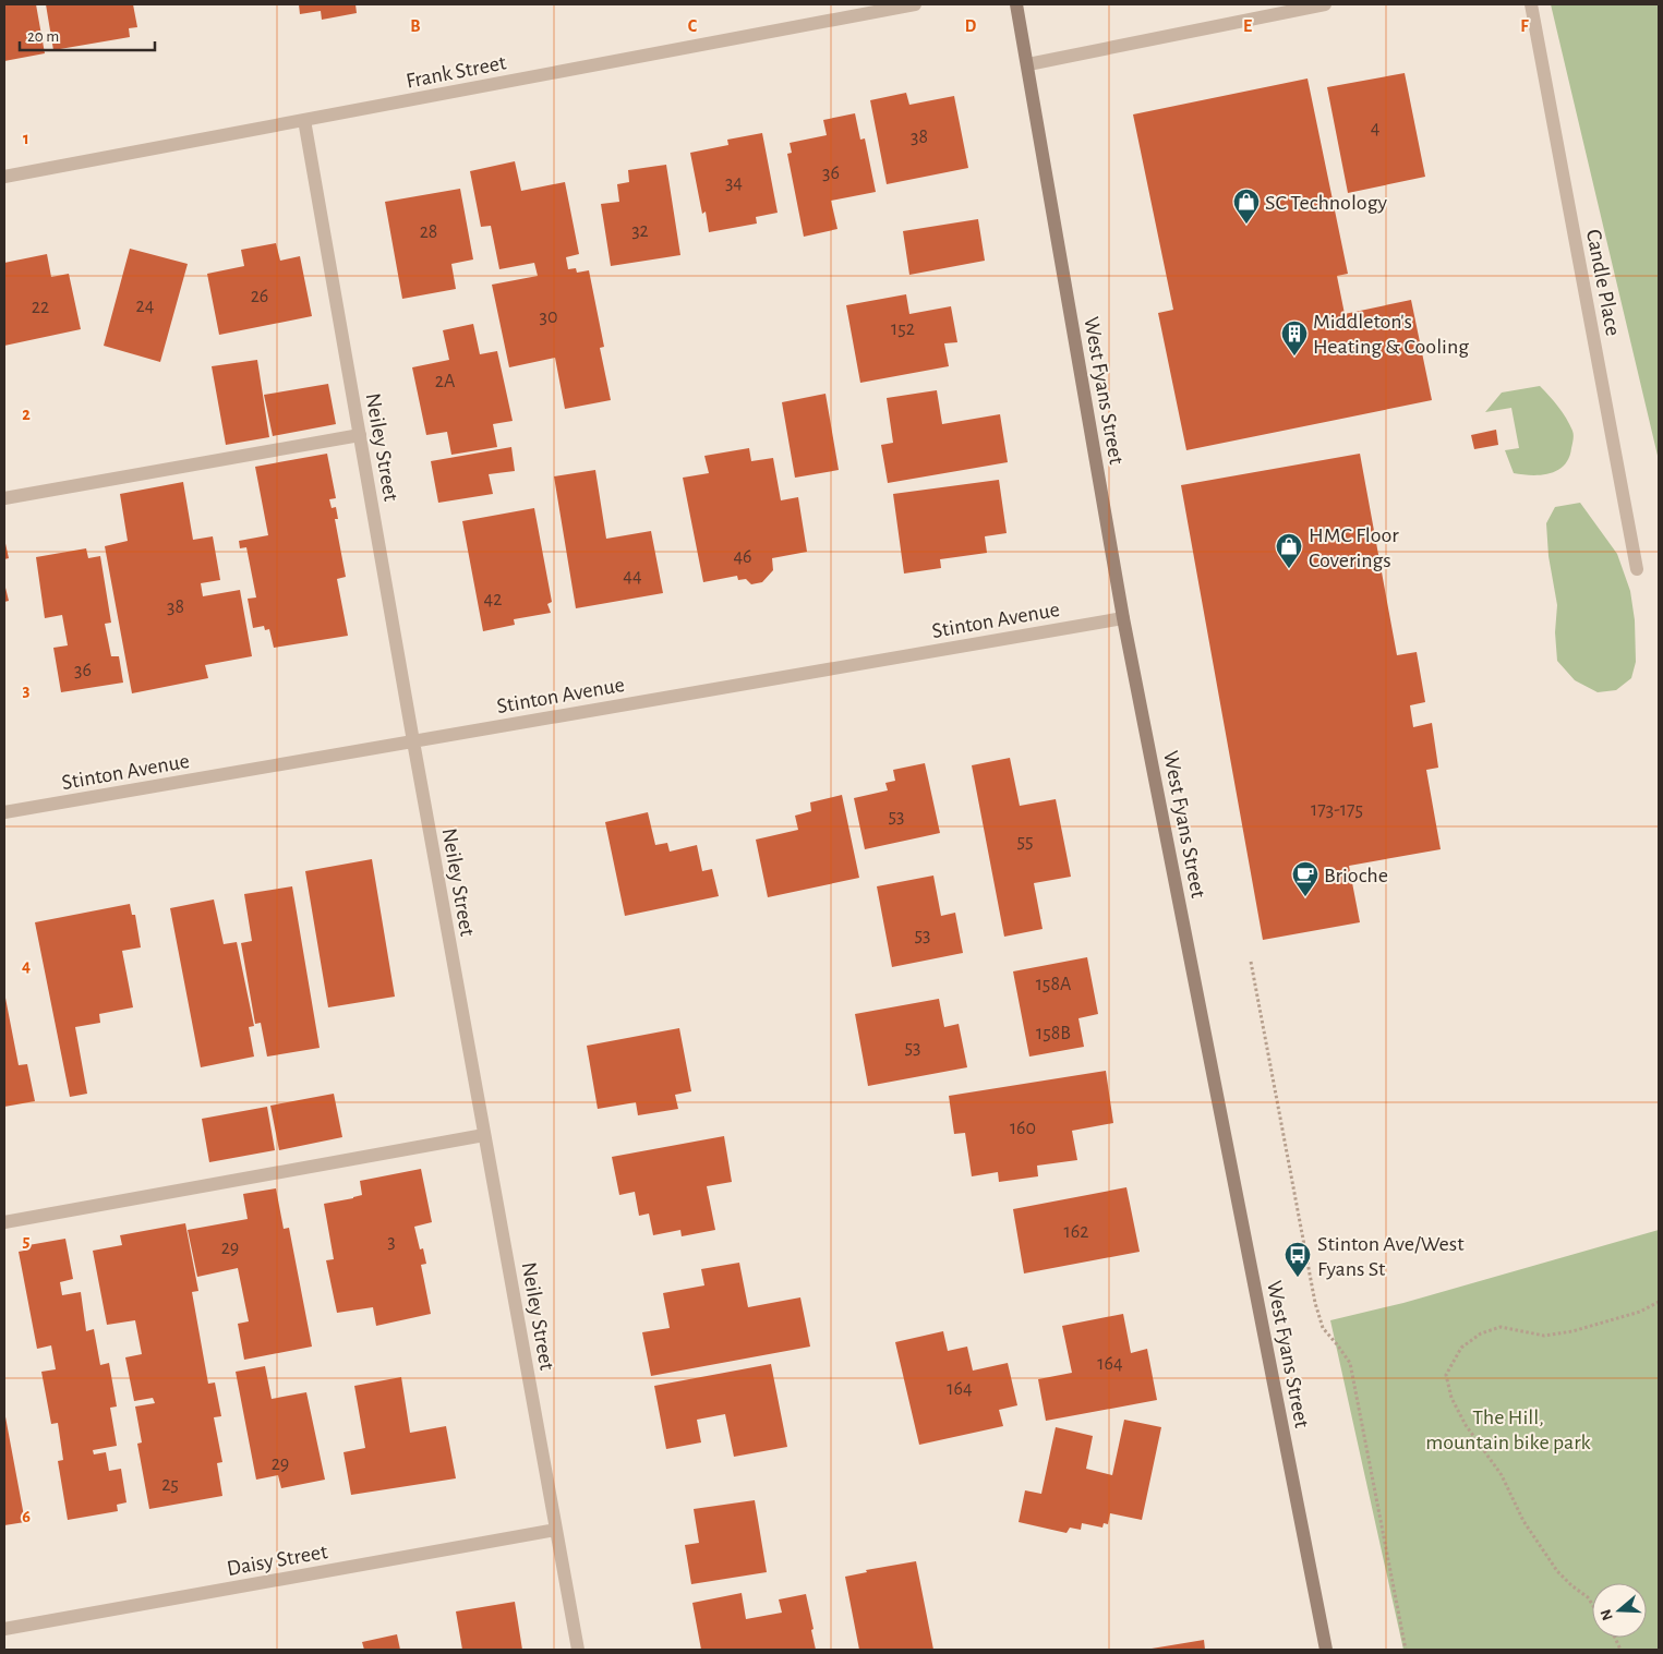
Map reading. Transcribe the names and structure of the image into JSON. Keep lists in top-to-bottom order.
{
  "streets": {
    "main road": ["West Fyans Street"],
    "street": [
      "Frank Street",
      "Candle Place",
      "Neiley Street",
      "Stinton Avenue",
      "Daisy Street"
    ]
  },
  "crossings": [
    ["Frank Street", "Neiley Street"],
    ["West Fyans Street", "Stinton Avenue"],
    ["Neiley Street", "Stinton Avenue"],
    ["Neiley Street", "Daisy Street"]
  ],
  "parks": ["The Hill, mountain bike park"],
  "places": {
    "shop": ["SC Technology", "HMC Floor Coverings"],
    "building": ["Middleton's Heating & Cooling"],
    "cafe": ["Brioche"],
    "bus stop": ["Stinton Ave/West Fyans St"]
  },
  "house_numbers": [
    "4",
    "38",
    "36",
    "34",
    "32",
    "28",
    "26",
    "24",
    "22",
    "30",
    "152",
    "2A",
    "46",
    "44",
    "42",
    "38",
    "36",
    "173-175",
    "53",
    "55",
    "53",
    "158A",
    "158B",
    "53",
    "160",
    "162",
    "3",
    "29",
    "164",
    "164",
    "29",
    "25"
  ],
  "scale_bar": "20 m",
  "north": "left",
  "grid": {
    "columns": [
      "B",
      "C",
      "D",
      "E",
      "F"
    ],
    "rows": [
      "1",
      "2",
      "3",
      "4",
      "5",
      "6"
    ]
  }
}
